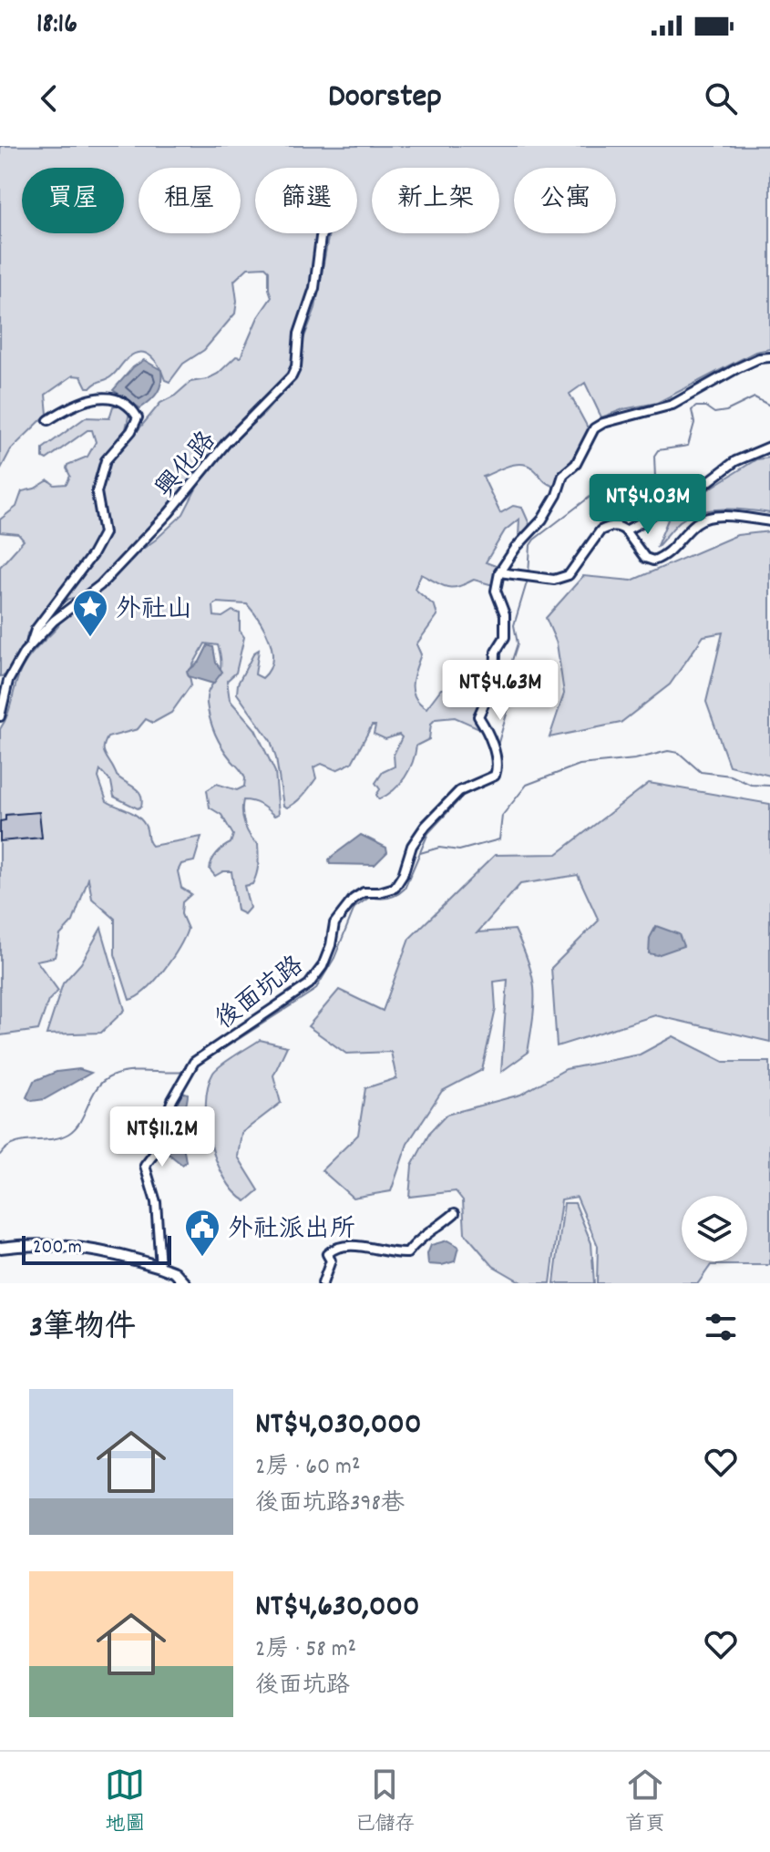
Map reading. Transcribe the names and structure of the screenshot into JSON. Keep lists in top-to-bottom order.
{
  "streets": {
    "street": ["興化路", "後面坑路"]
  },
  "places": {
    "place": ["外社山"],
    "public building": ["外社派出所"]
  },
  "scale_bar": "200 m",
  "page": {
    "status": "18:16",
    "header": "Doorstep",
    "chip": [
      "買屋",
      "租屋",
      "篩選",
      "新上架",
      "公寓"
    ],
    "price": ["NT$4.03M", "NT$4.63M", "NT$11.2M"],
    "scale": "200 m",
    "heading": "3筆物件",
    "list": [
      {
        "name": "NT$4,030,000",
        "note": "2房 · 60 m² · 後面坑路398巷"
      },
      {
        "name": "NT$4,630,000",
        "note": "2房 · 58 m² · 後面坑路"
      }
    ],
    "tabs": ["地圖", "已儲存", "首頁"]
  }
}
